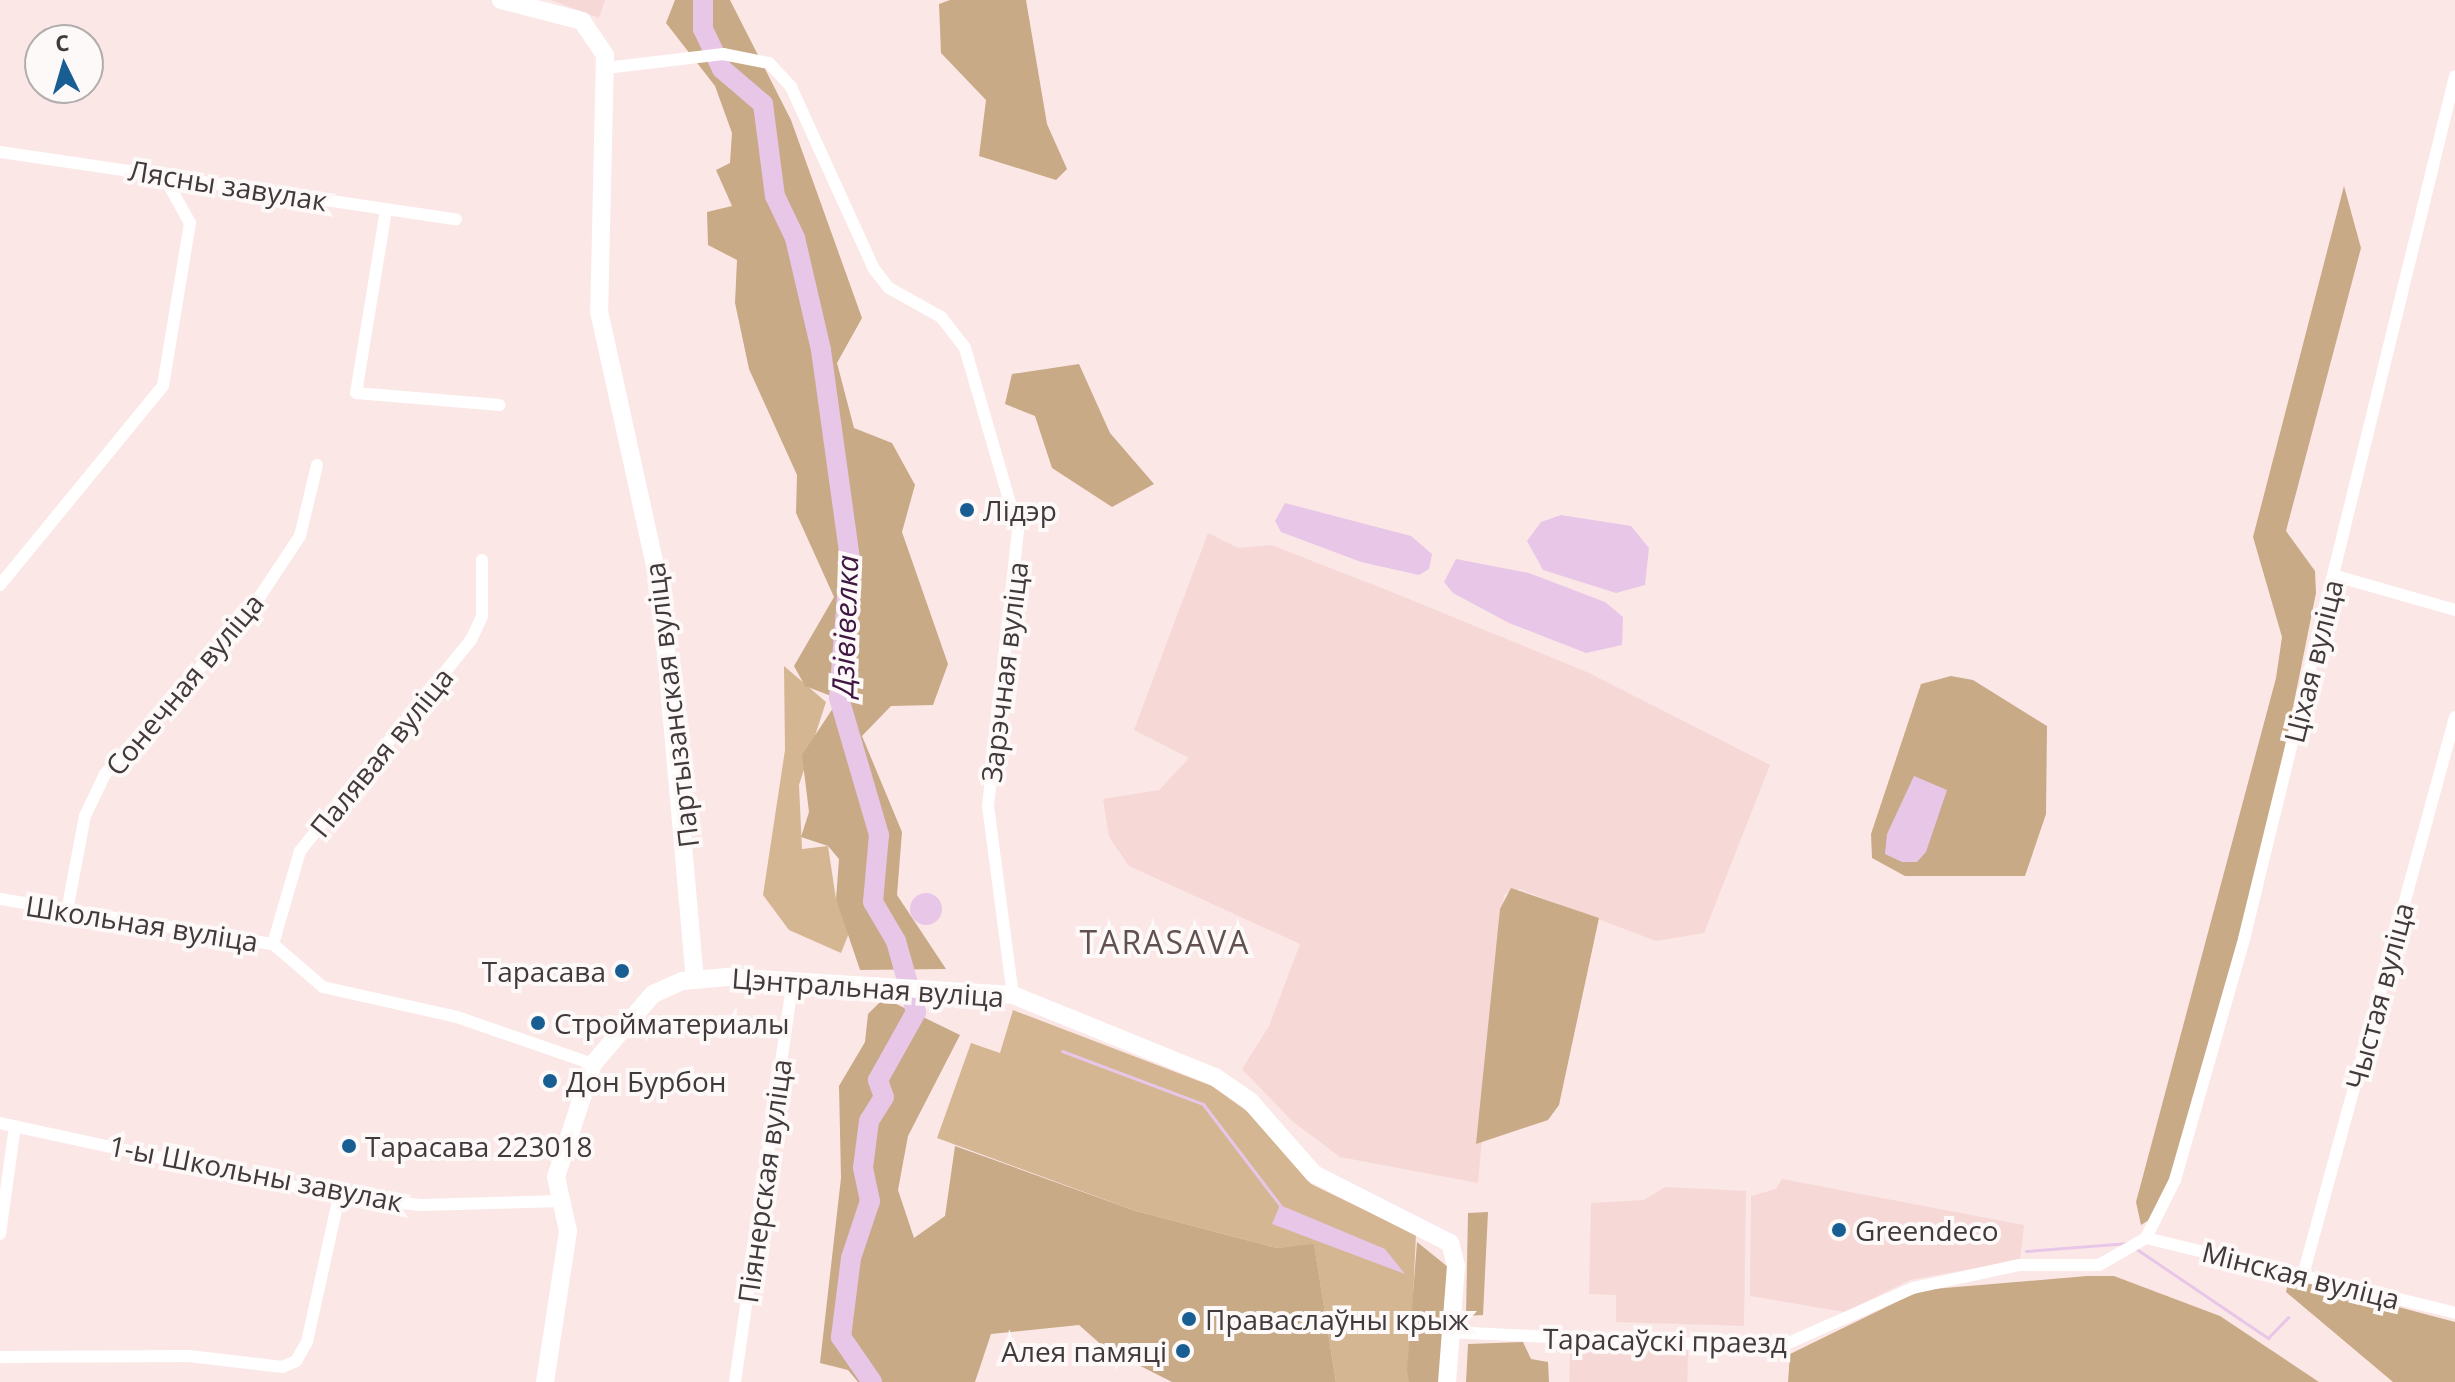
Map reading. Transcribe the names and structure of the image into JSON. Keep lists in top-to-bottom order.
{
  "streets": {
    "street": [
      "Лясны завулак",
      "Ціхая вуліца",
      "Зарэчная вуліца",
      "Сонечная вуліца",
      "Партызанская вуліца",
      "Палявая вуліца",
      "Школьная вуліца",
      "Цэнтральная вуліца",
      "Чыстая вуліца",
      "1-ы Школьны завулак",
      "Піянерская вуліца",
      "Мінская вуліца",
      "Тарасаўскі праезд"
    ]
  },
  "crossings": [
    ["Ціхая вуліца", "Мінская вуліца"],
    ["Ціхая вуліца", "Тарасаўскі праезд"],
    ["Зарэчная вуліца", "Партызанская вуліца"],
    ["Зарэчная вуліца", "Цэнтральная вуліца"],
    ["Сонечная вуліца", "Школьная вуліца"],
    ["Партызанская вуліца", "Цэнтральная вуліца"],
    ["Палявая вуліца", "Школьная вуліца"],
    ["Цэнтральная вуліца", "Піянерская вуліца"],
    ["Цэнтральная вуліца", "Тарасаўскі праезд"],
    ["Чыстая вуліца", "Мінская вуліца"],
    ["Мінская вуліца", "Тарасаўскі праезд"]
  ],
  "districts": ["TARASAVA"],
  "water": ["Дзівівелка"],
  "places": [
    "Лідэр",
    "Тарасава",
    "Стройматериалы",
    "Дон Бурбон",
    "Тарасава 223018",
    "Greendeco",
    "Праваслаўны крыж",
    "Алея памяці"
  ],
  "north": "top"
}
